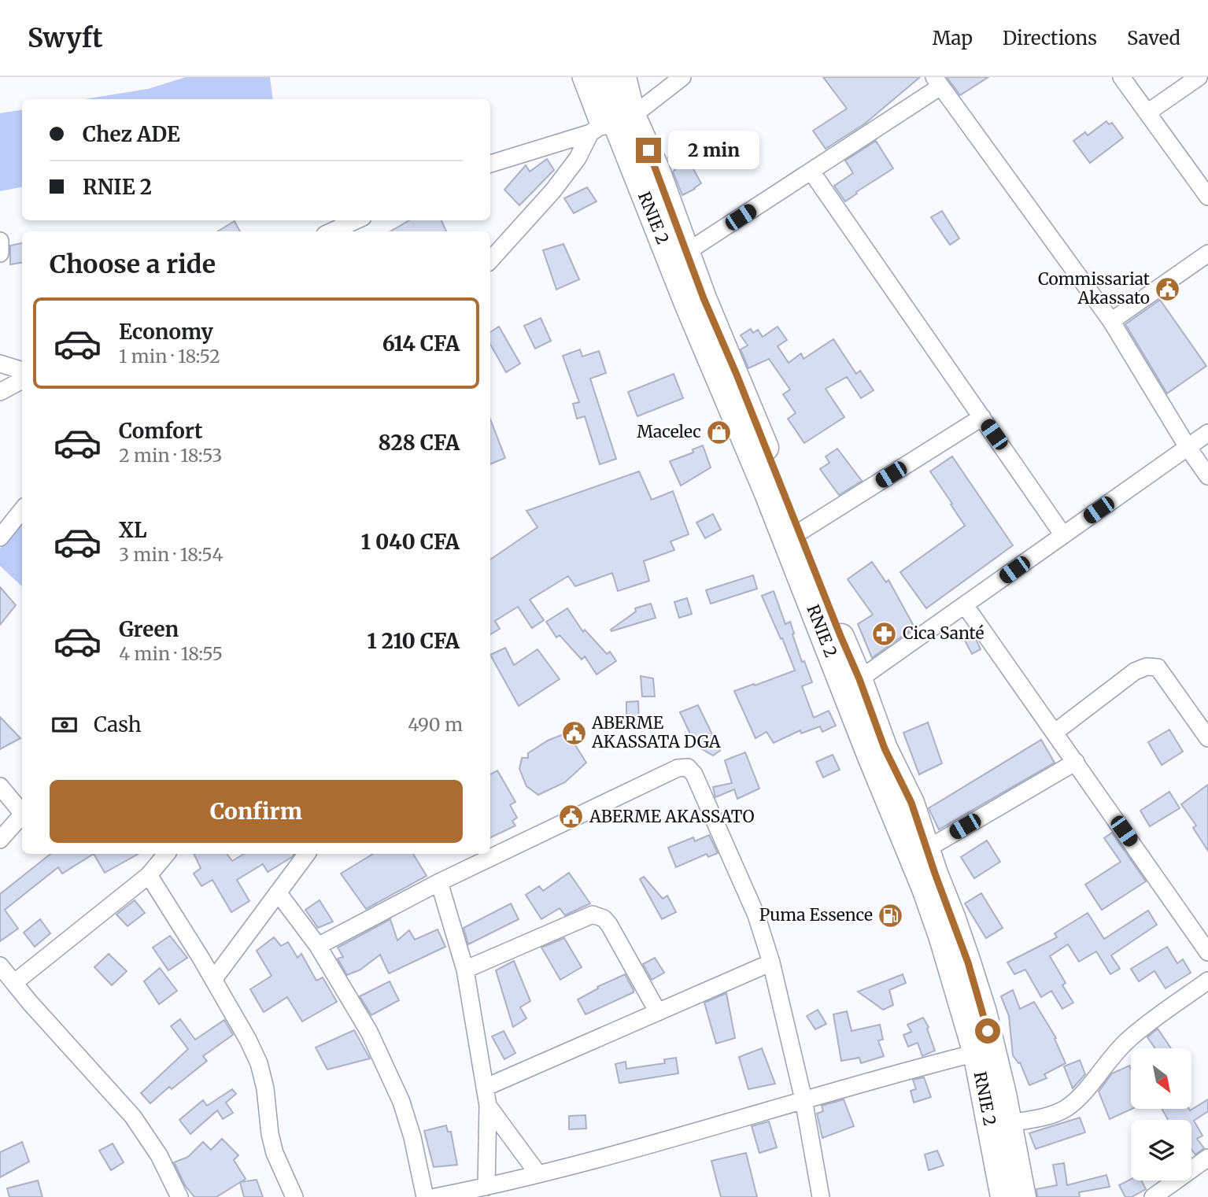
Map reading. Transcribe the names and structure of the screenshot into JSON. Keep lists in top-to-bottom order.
{
  "streets": {
    "highway": ["RNIE 2"]
  },
  "places": {
    "public building": ["Commissariat Akassato", "ABERME AKASSATA DGA", "ABERME AKASSATO"],
    "shop": ["Macelec"],
    "pharmacy": ["Cica Santé"],
    "fuel station": ["Puma Essence"]
  },
  "north": "bottom right",
  "page": {
    "header": "Swyft",
    "nav": ["Map", "Directions", "Saved"],
    "banner": ["Chez ADE", "RNIE 2"],
    "bubble": "2 min",
    "heading": "Choose a ride",
    "list": [
      {
        "name": "Economy",
        "note": "1 min · 18:52",
        "value": "614 CFA"
      },
      {
        "name": "Comfort",
        "note": "2 min · 18:53",
        "value": "828 CFA"
      },
      {
        "name": "XL",
        "note": "3 min · 18:54",
        "value": "1 040 CFA"
      },
      {
        "name": "Green",
        "note": "4 min · 18:55",
        "value": "1 210 CFA"
      }
    ],
    "pay": ["Cash", "490 m"],
    "buttons": "Confirm"
  }
}
